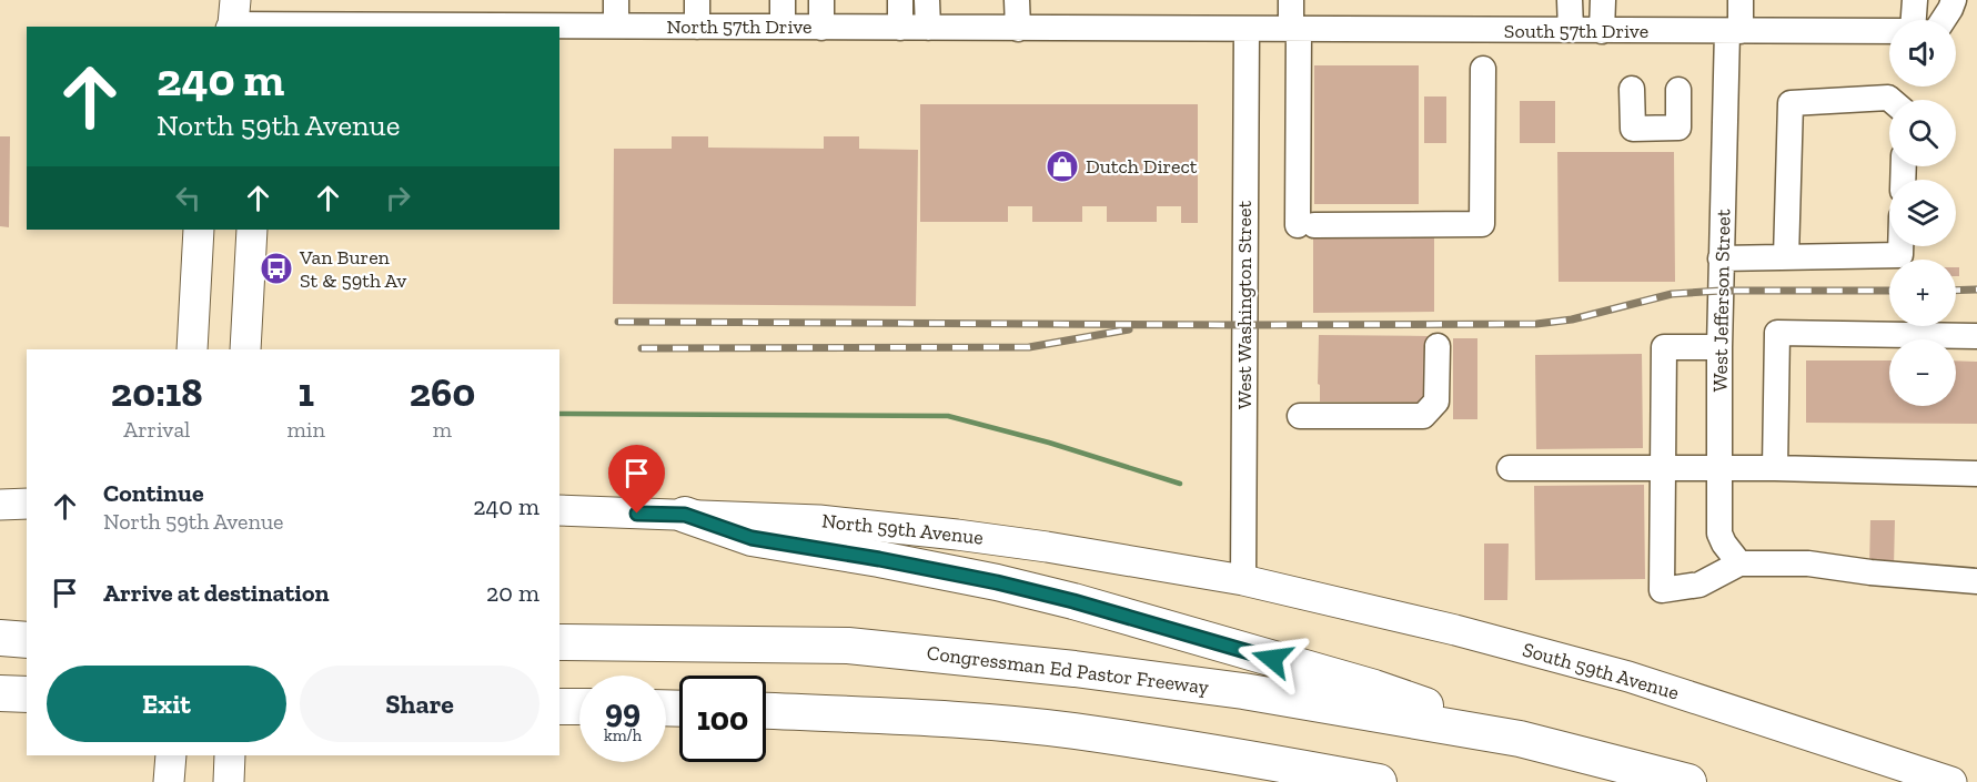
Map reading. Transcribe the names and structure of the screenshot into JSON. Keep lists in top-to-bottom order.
{
  "streets": {
    "highway": ["Congressman Ed Pastor Freeway"],
    "main road": ["North 59th Avenue", "South 59th Avenue"],
    "street": [
      "North 57th Drive",
      "South 57th Drive",
      "West Jefferson Street",
      "West Washington Street"
    ]
  },
  "crossings": [
    ["North 57th Drive", "South 57th Drive"],
    ["North 57th Drive", "West Washington Street"],
    ["South 57th Drive", "West Jefferson Street"],
    ["South 57th Drive", "West Washington Street"],
    ["West Washington Street", "North 59th Avenue"],
    ["West Washington Street", "South 59th Avenue"],
    ["North 59th Avenue", "South 59th Avenue"]
  ],
  "places": {
    "shop": ["Dutch Direct"],
    "bus stop": ["Van Buren St & 59th Av"]
  },
  "page": {
    "map_buttons": ["+", "−"],
    "turn": ["240 m", "North 59th Avenue"],
    "eta": [
      "20:18",
      "Arrival",
      "1",
      "min",
      "260",
      "m"
    ],
    "list": [
      {
        "name": "Continue",
        "note": "North 59th Avenue",
        "value": "240 m"
      },
      {
        "name": "Arrive at destination",
        "value": "20 m"
      }
    ],
    "buttons": ["Exit", "Share"],
    "speed": "99 km/h",
    "limit": "100"
  }
}
